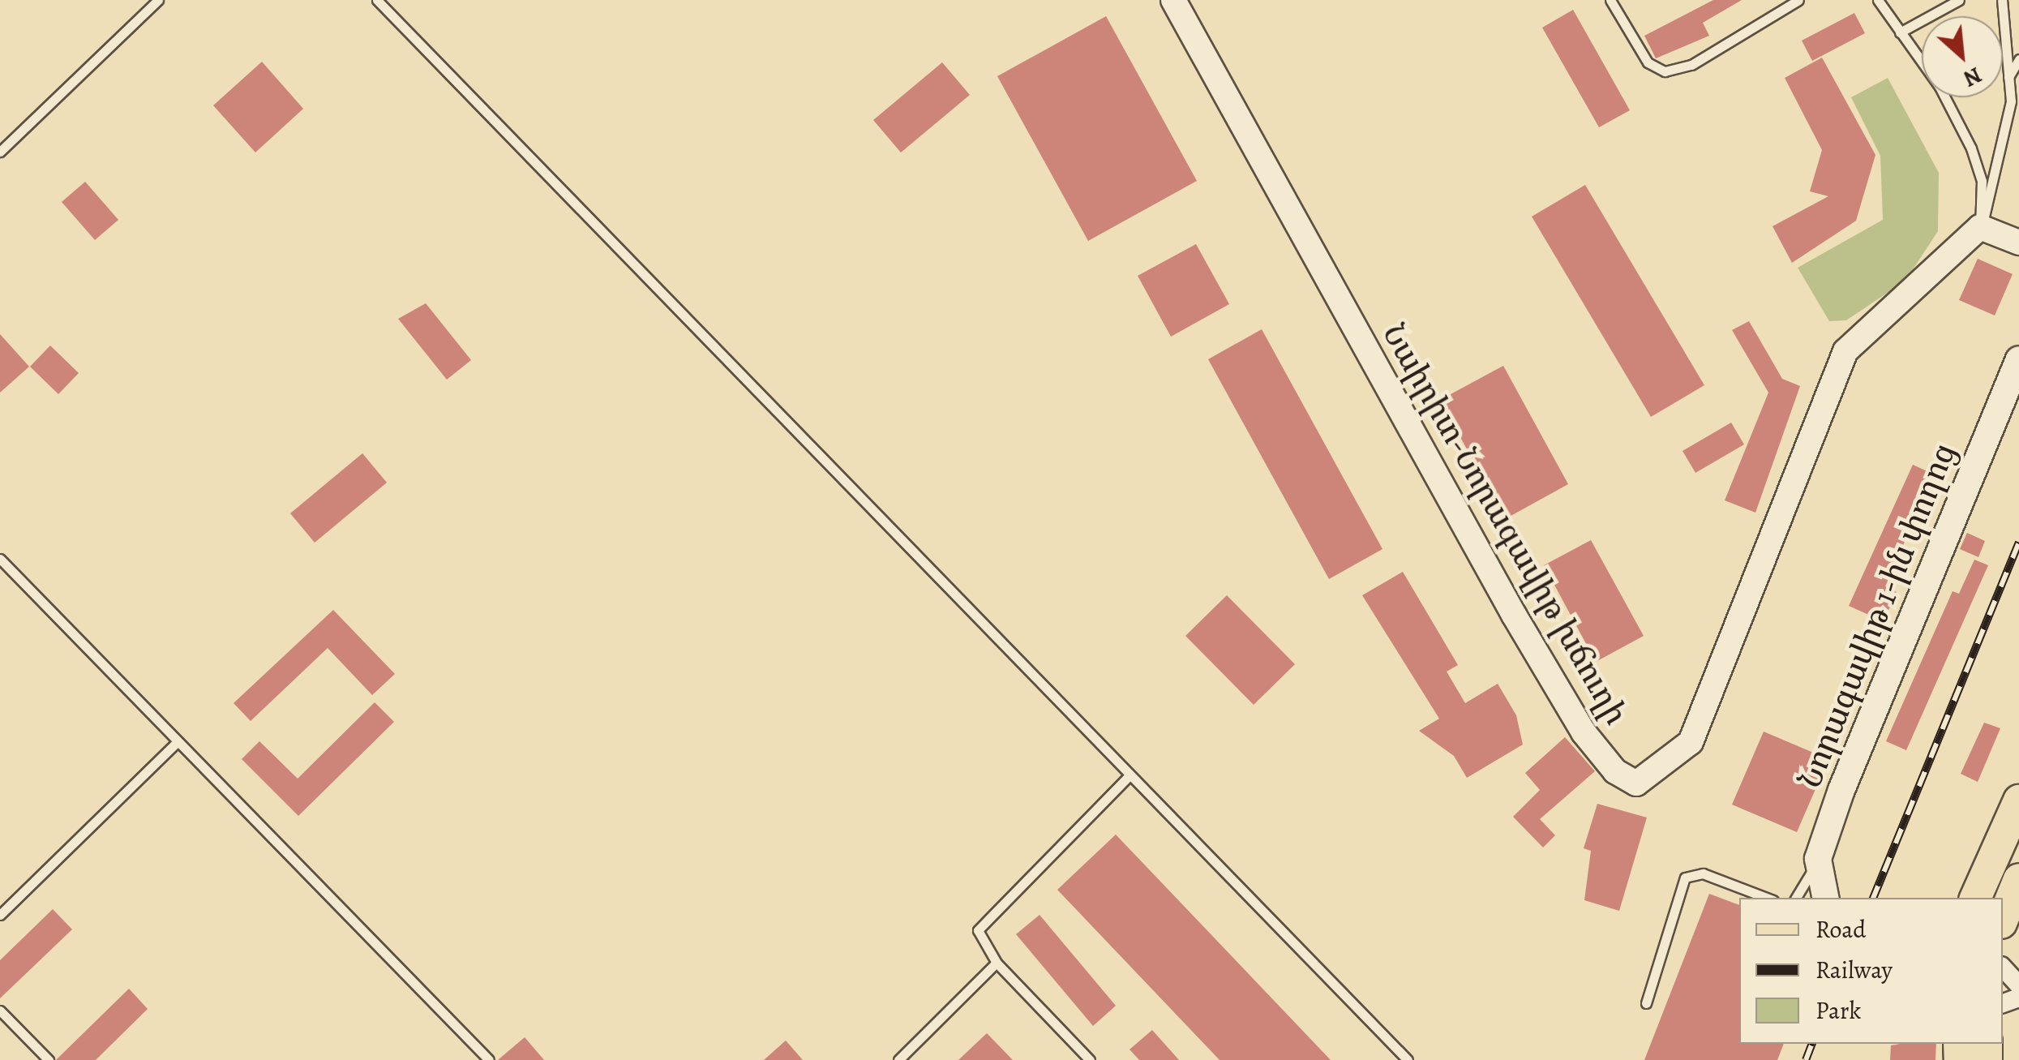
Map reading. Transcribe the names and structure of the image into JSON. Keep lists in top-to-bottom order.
{
  "streets": {
    "main road": ["Նորագավիթ 1-ին փողոց"],
    "street": ["Նաիրիտ-Նորագավիթ խճուղի"]
  },
  "legend": ["Road", "Railway", "Park"],
  "north": "bottom right"
}
